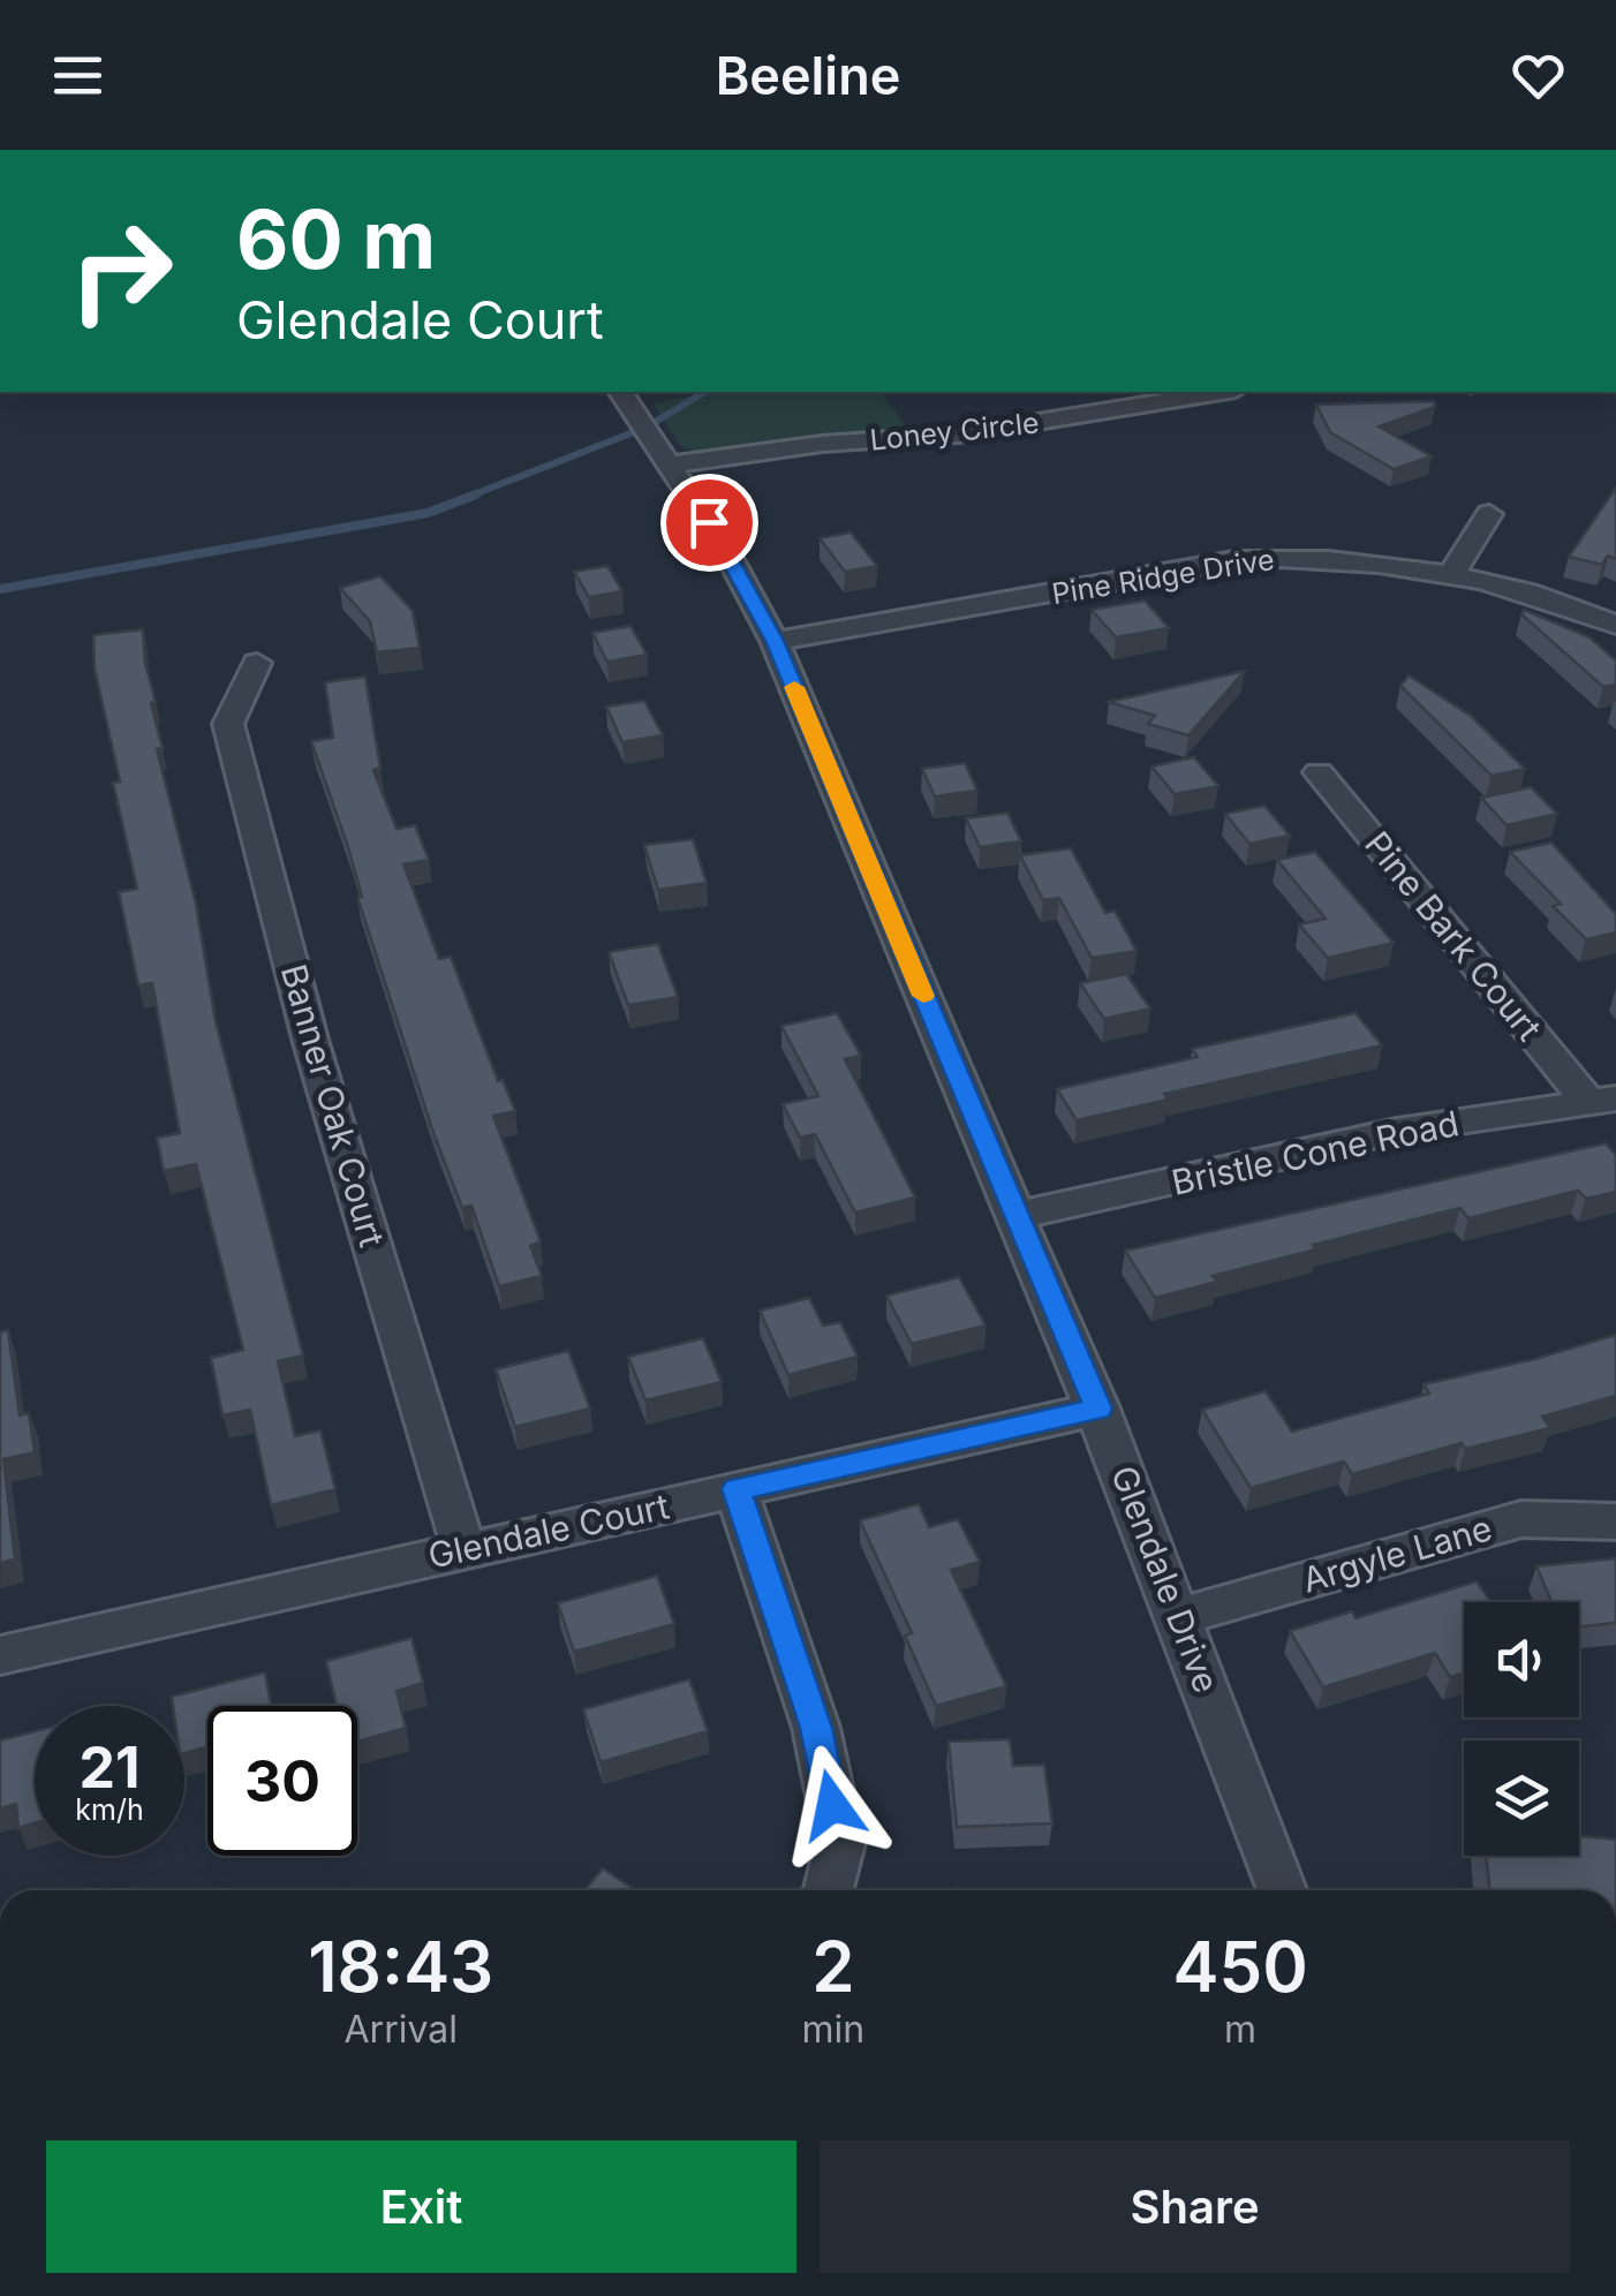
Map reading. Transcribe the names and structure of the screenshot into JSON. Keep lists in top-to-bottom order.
{
  "streets": {
    "street": [
      "Loney Circle",
      "Pine Ridge Drive",
      "Pine Bark Court",
      "Banner Oak Court",
      "Bristle Cone Road",
      "Glendale Court",
      "Argyle Lane",
      "Glendale Drive"
    ]
  },
  "crossings": [
    ["Loney Circle", "Glendale Drive"],
    ["Pine Ridge Drive", "Glendale Drive"],
    ["Pine Bark Court", "Bristle Cone Road"],
    ["Banner Oak Court", "Glendale Court"],
    ["Bristle Cone Road", "Glendale Drive"],
    ["Glendale Court", "Glendale Drive"],
    ["Argyle Lane", "Glendale Drive"]
  ],
  "page": {
    "header": "Beeline",
    "turn": ["60 m", "Glendale Court"],
    "speed": "21 km/h",
    "limit": "30",
    "eta": [
      "18:43",
      "Arrival",
      "2",
      "min",
      "450",
      "m"
    ],
    "buttons": ["Exit", "Share"]
  }
}
